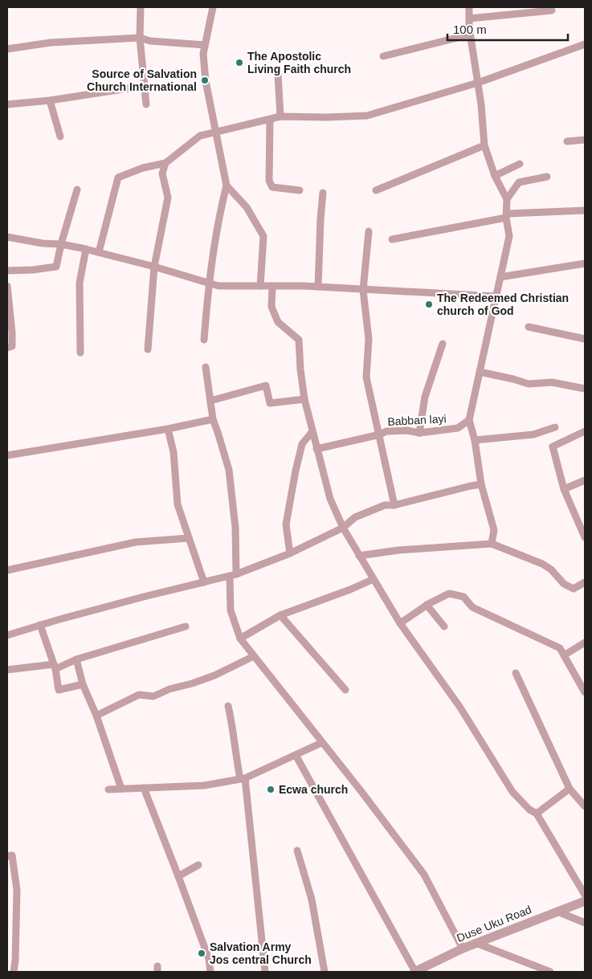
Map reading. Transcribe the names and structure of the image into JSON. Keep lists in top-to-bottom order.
{
  "streets": {
    "street": ["Babban layi", "Duse Uku Road"]
  },
  "places": [
    "The Apostolic Living Faith church",
    "Source of Salvation Church International",
    "The Redeemed Christian church of God",
    "Ecwa church",
    "Salvation Army Jos central Church"
  ],
  "scale_bar": "100 m"
}
